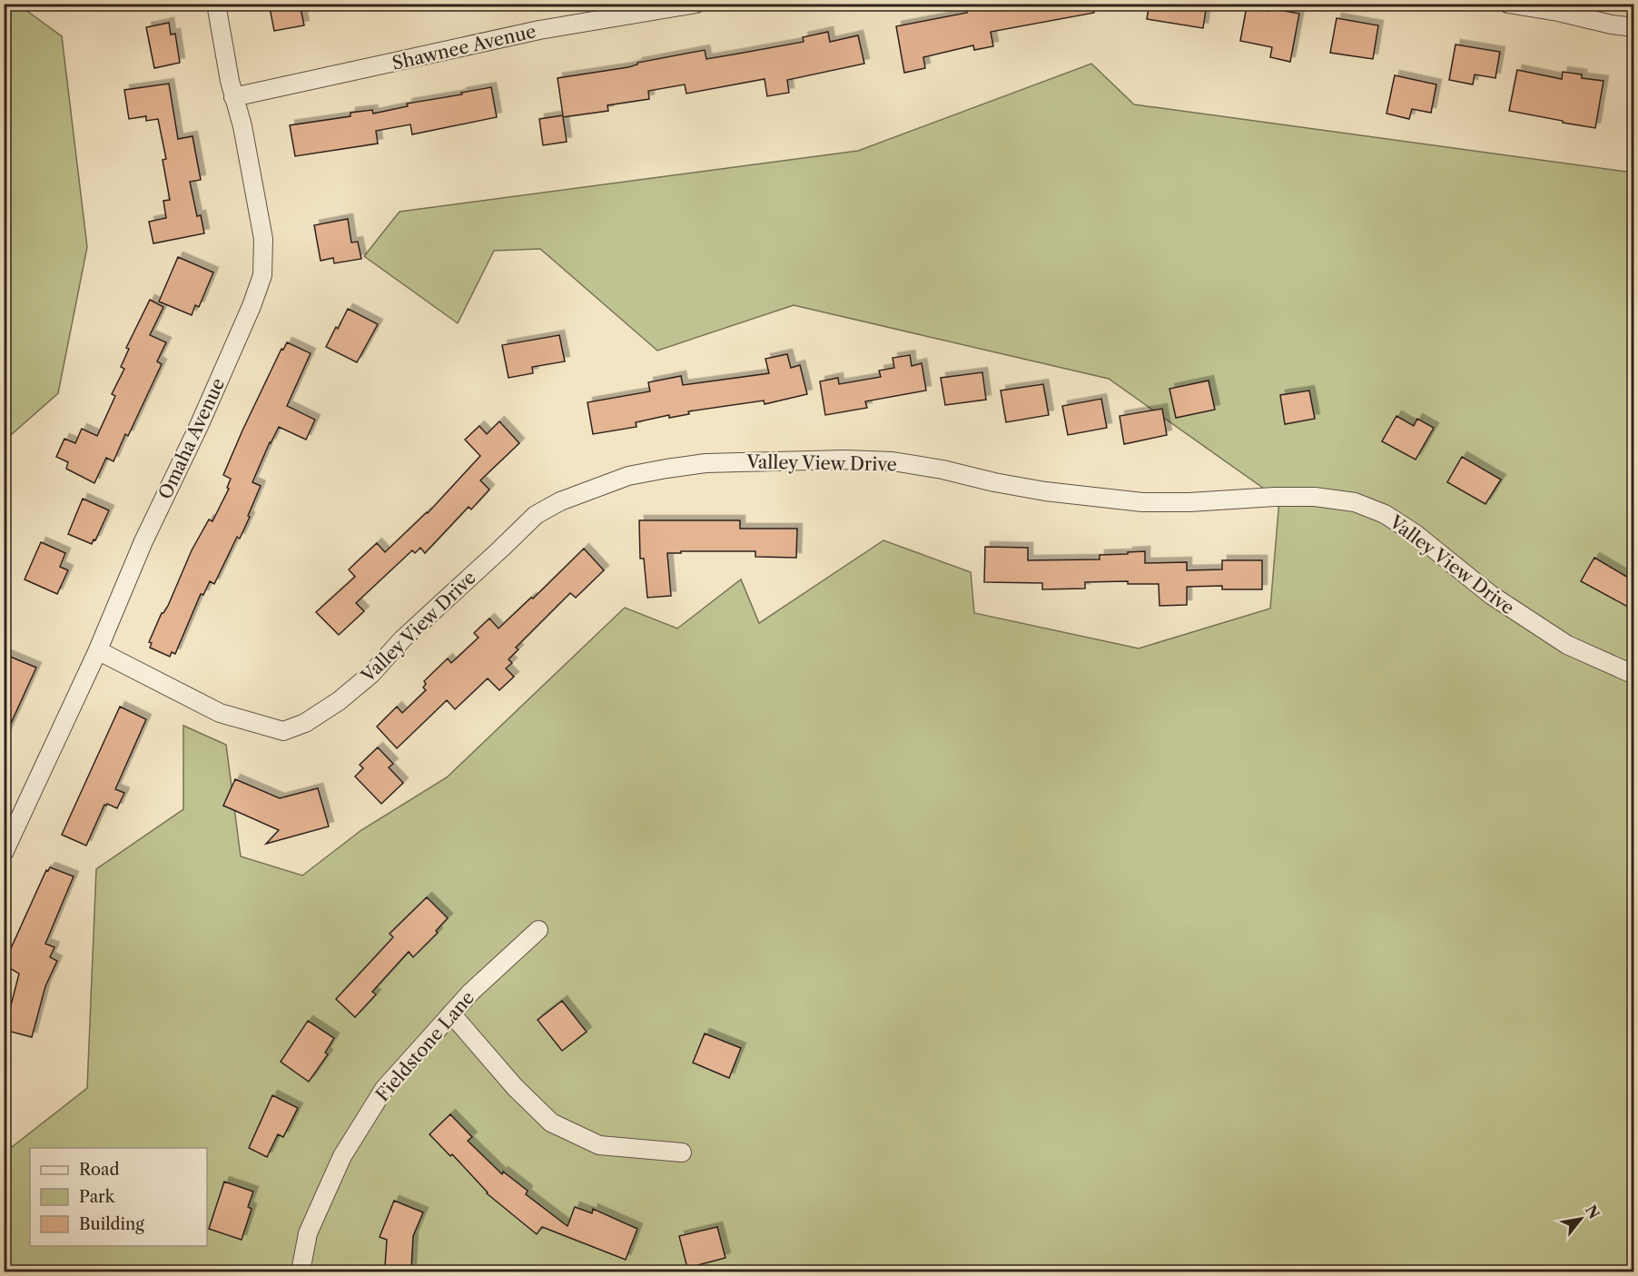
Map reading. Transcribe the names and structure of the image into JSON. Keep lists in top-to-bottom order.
{
  "streets": {
    "street": [
      "Shawnee Avenue",
      "Omaha Avenue",
      "Valley View Drive",
      "Fieldstone Lane"
    ]
  },
  "crossings": [
    ["Shawnee Avenue", "Omaha Avenue"],
    ["Omaha Avenue", "Valley View Drive"]
  ],
  "legend": ["Road", "Park", "Building"],
  "north": "top right"
}
